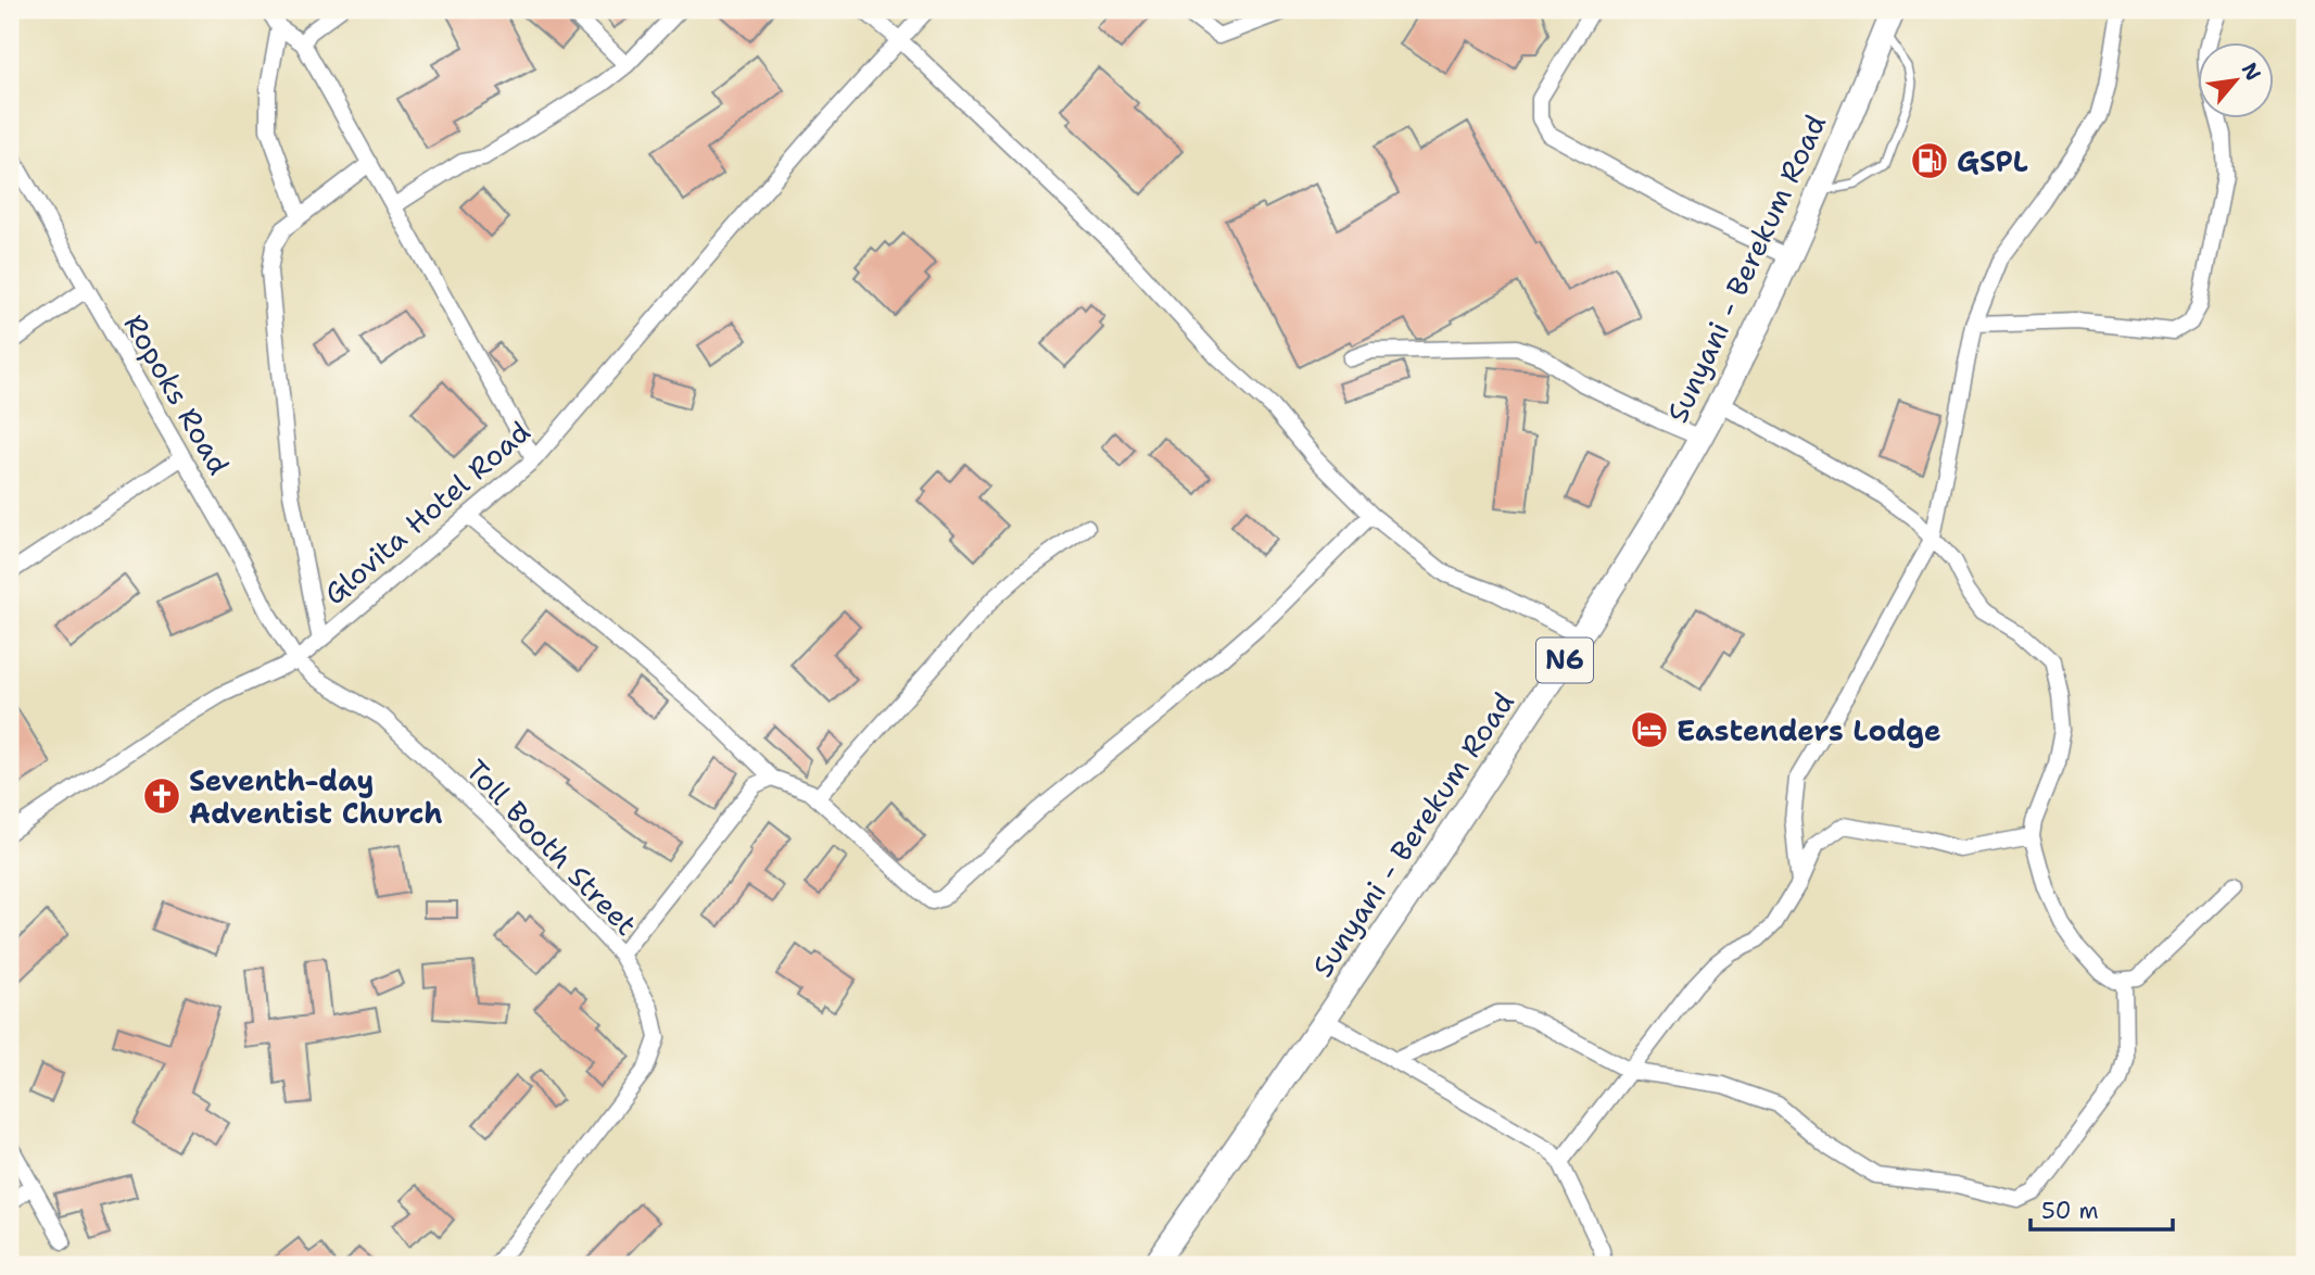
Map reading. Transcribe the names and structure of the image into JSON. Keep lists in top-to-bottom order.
{
  "streets": {
    "main road": ["Sunyani - Berekum Road", "N6"],
    "street": ["Ropoks Road", "Glovita Hotel Road", "Toll Booth Street"]
  },
  "crossings": [
    ["Ropoks Road", "Glovita Hotel Road"],
    ["Ropoks Road", "Toll Booth Street"],
    ["Glovita Hotel Road", "Toll Booth Street"]
  ],
  "places": {
    "fuel station": ["GSPL"],
    "hotel": ["Eastenders Lodge"],
    "church": ["Seventh-day Adventist Church"]
  },
  "scale_bar": "50 m",
  "north": "top right"
}
